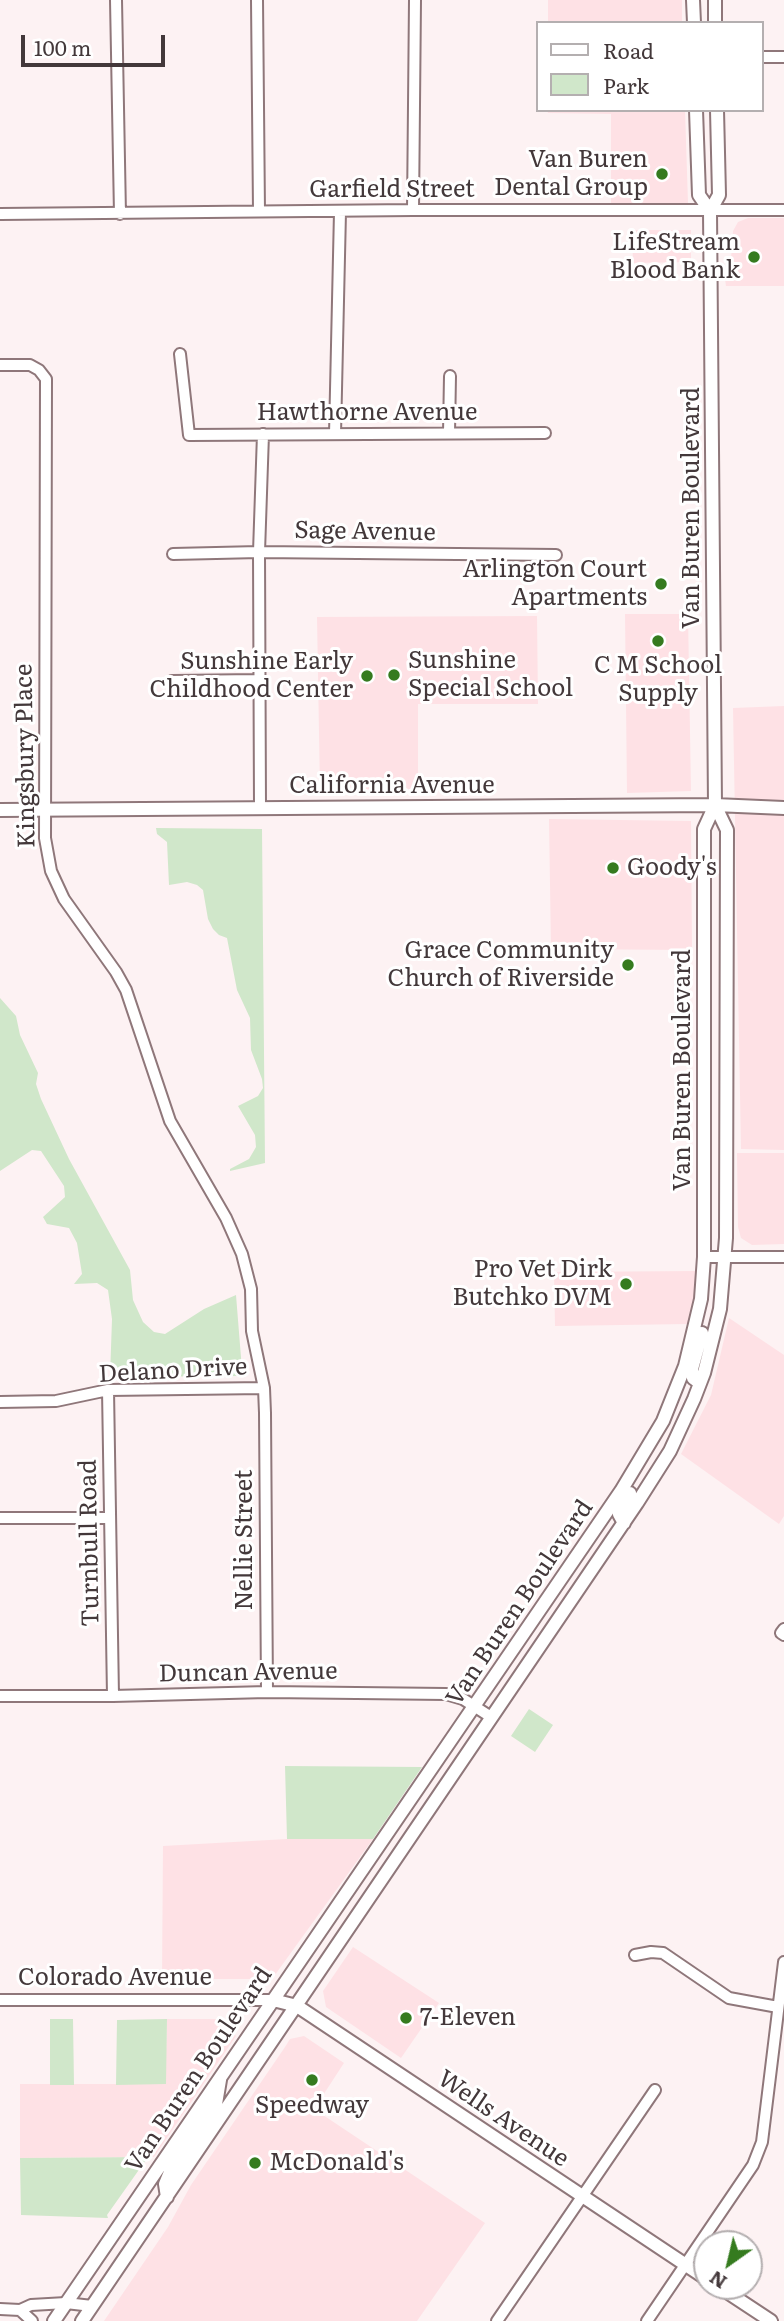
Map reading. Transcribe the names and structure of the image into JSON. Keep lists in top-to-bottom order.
{
  "streets": {
    "main road": ["Van Buren Boulevard", "California Avenue", "Wells Avenue"],
    "street": [
      "Garfield Street",
      "Hawthorne Avenue",
      "Sage Avenue",
      "Kingsbury Place",
      "Delano Drive",
      "Nellie Street",
      "Turnbull Road",
      "Duncan Avenue",
      "Colorado Avenue"
    ]
  },
  "crossings": [
    ["Garfield Street", "Van Buren Boulevard"],
    ["Van Buren Boulevard", "California Avenue"],
    ["Van Buren Boulevard", "Duncan Avenue"],
    ["Van Buren Boulevard", "Colorado Avenue"],
    ["Van Buren Boulevard", "Wells Avenue"],
    ["Kingsbury Place", "California Avenue"],
    ["Kingsbury Place", "Delano Drive"],
    ["Kingsbury Place", "Nellie Street"],
    ["Delano Drive", "Nellie Street"],
    ["Delano Drive", "Turnbull Road"],
    ["Nellie Street", "Duncan Avenue"],
    ["Turnbull Road", "Duncan Avenue"],
    ["Colorado Avenue", "Wells Avenue"]
  ],
  "places": [
    "Van Buren Dental Group",
    "LifeStream Blood Bank",
    "Arlington Court Apartments",
    "C M School Supply",
    "Sunshine Special School",
    "Sunshine Early Childhood Center",
    "Goody's",
    "Grace Community Church of Riverside",
    "Pro Vet Dirk Butchko DVM",
    "7-Eleven",
    "Speedway",
    "McDonald's"
  ],
  "legend": ["Road", "Park"],
  "scale_bar": "100 m",
  "north": "bottom left"
}
